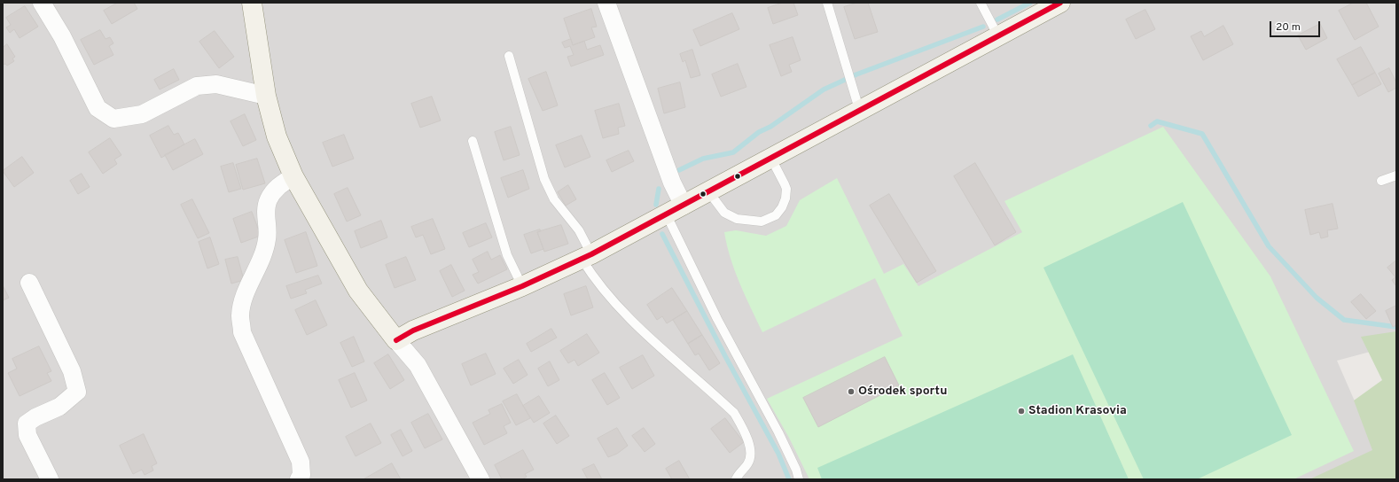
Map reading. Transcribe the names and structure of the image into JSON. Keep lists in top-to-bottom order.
{
  "places": ["Ośrodek sportu", "Stadion Krasovia"],
  "scale_bar": "20 m"
}
